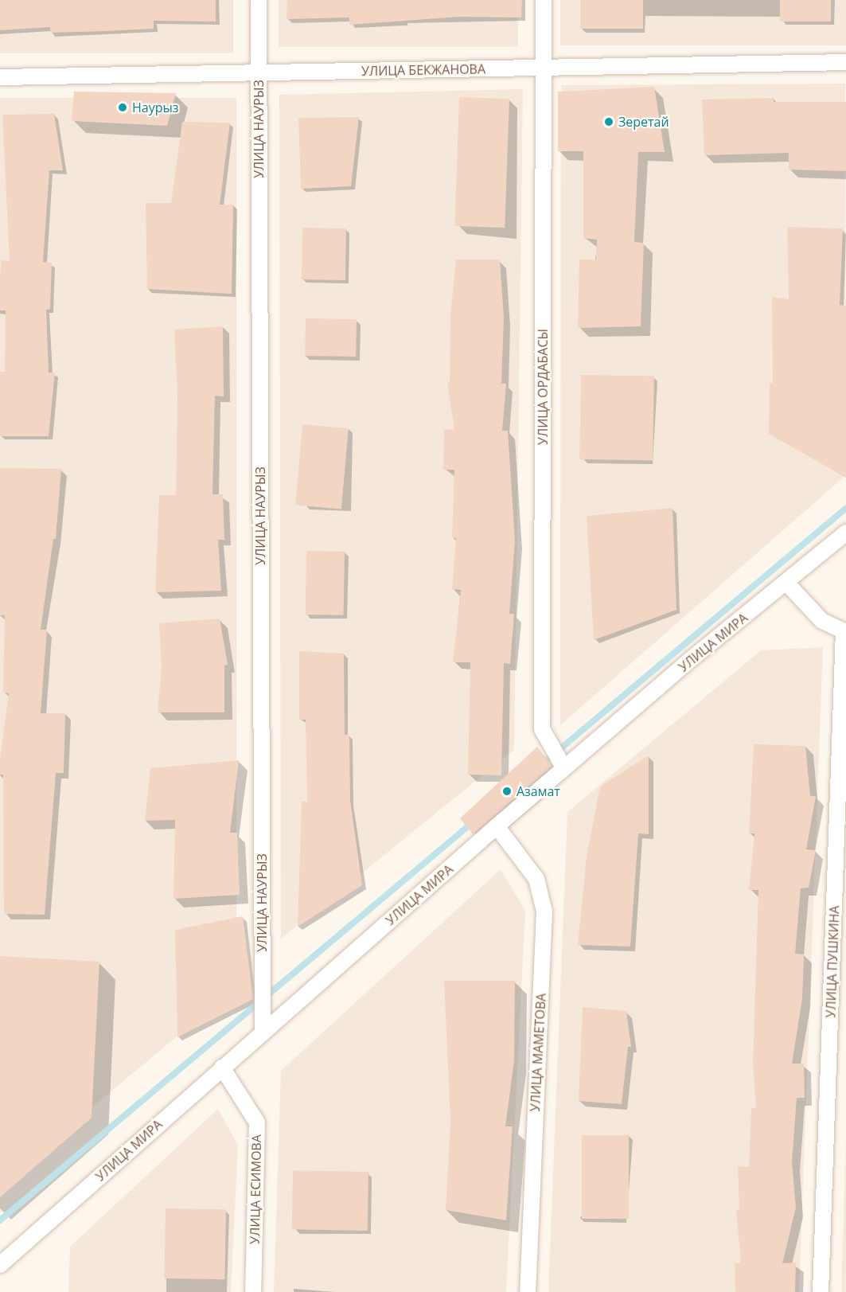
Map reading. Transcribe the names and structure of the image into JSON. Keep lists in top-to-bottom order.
{
  "streets": {
    "street": [
      "УЛИЦА БЕКЖАНОВА",
      "УЛИЦА НАУРЫЗ",
      "УЛИЦА ОРДАБАСЫ",
      "УЛИЦА МИРА",
      "УЛИЦА ПУШКИНА",
      "УЛИЦА МАМЕТОВА",
      "УЛИЦА ЕСИМОВА"
    ]
  },
  "crossings": [
    ["УЛИЦА БЕКЖАНОВА", "УЛИЦА НАУРЫЗ"],
    ["УЛИЦА БЕКЖАНОВА", "УЛИЦА ОРДАБАСЫ"],
    ["УЛИЦА НАУРЫЗ", "УЛИЦА МИРА"],
    ["УЛИЦА ОРДАБАСЫ", "УЛИЦА МИРА"],
    ["УЛИЦА МИРА", "УЛИЦА МАМЕТОВА"],
    ["УЛИЦА МИРА", "УЛИЦА ЕСИМОВА"]
  ],
  "places": ["Наурыз", "Зеретай", "Азамат"]
}
